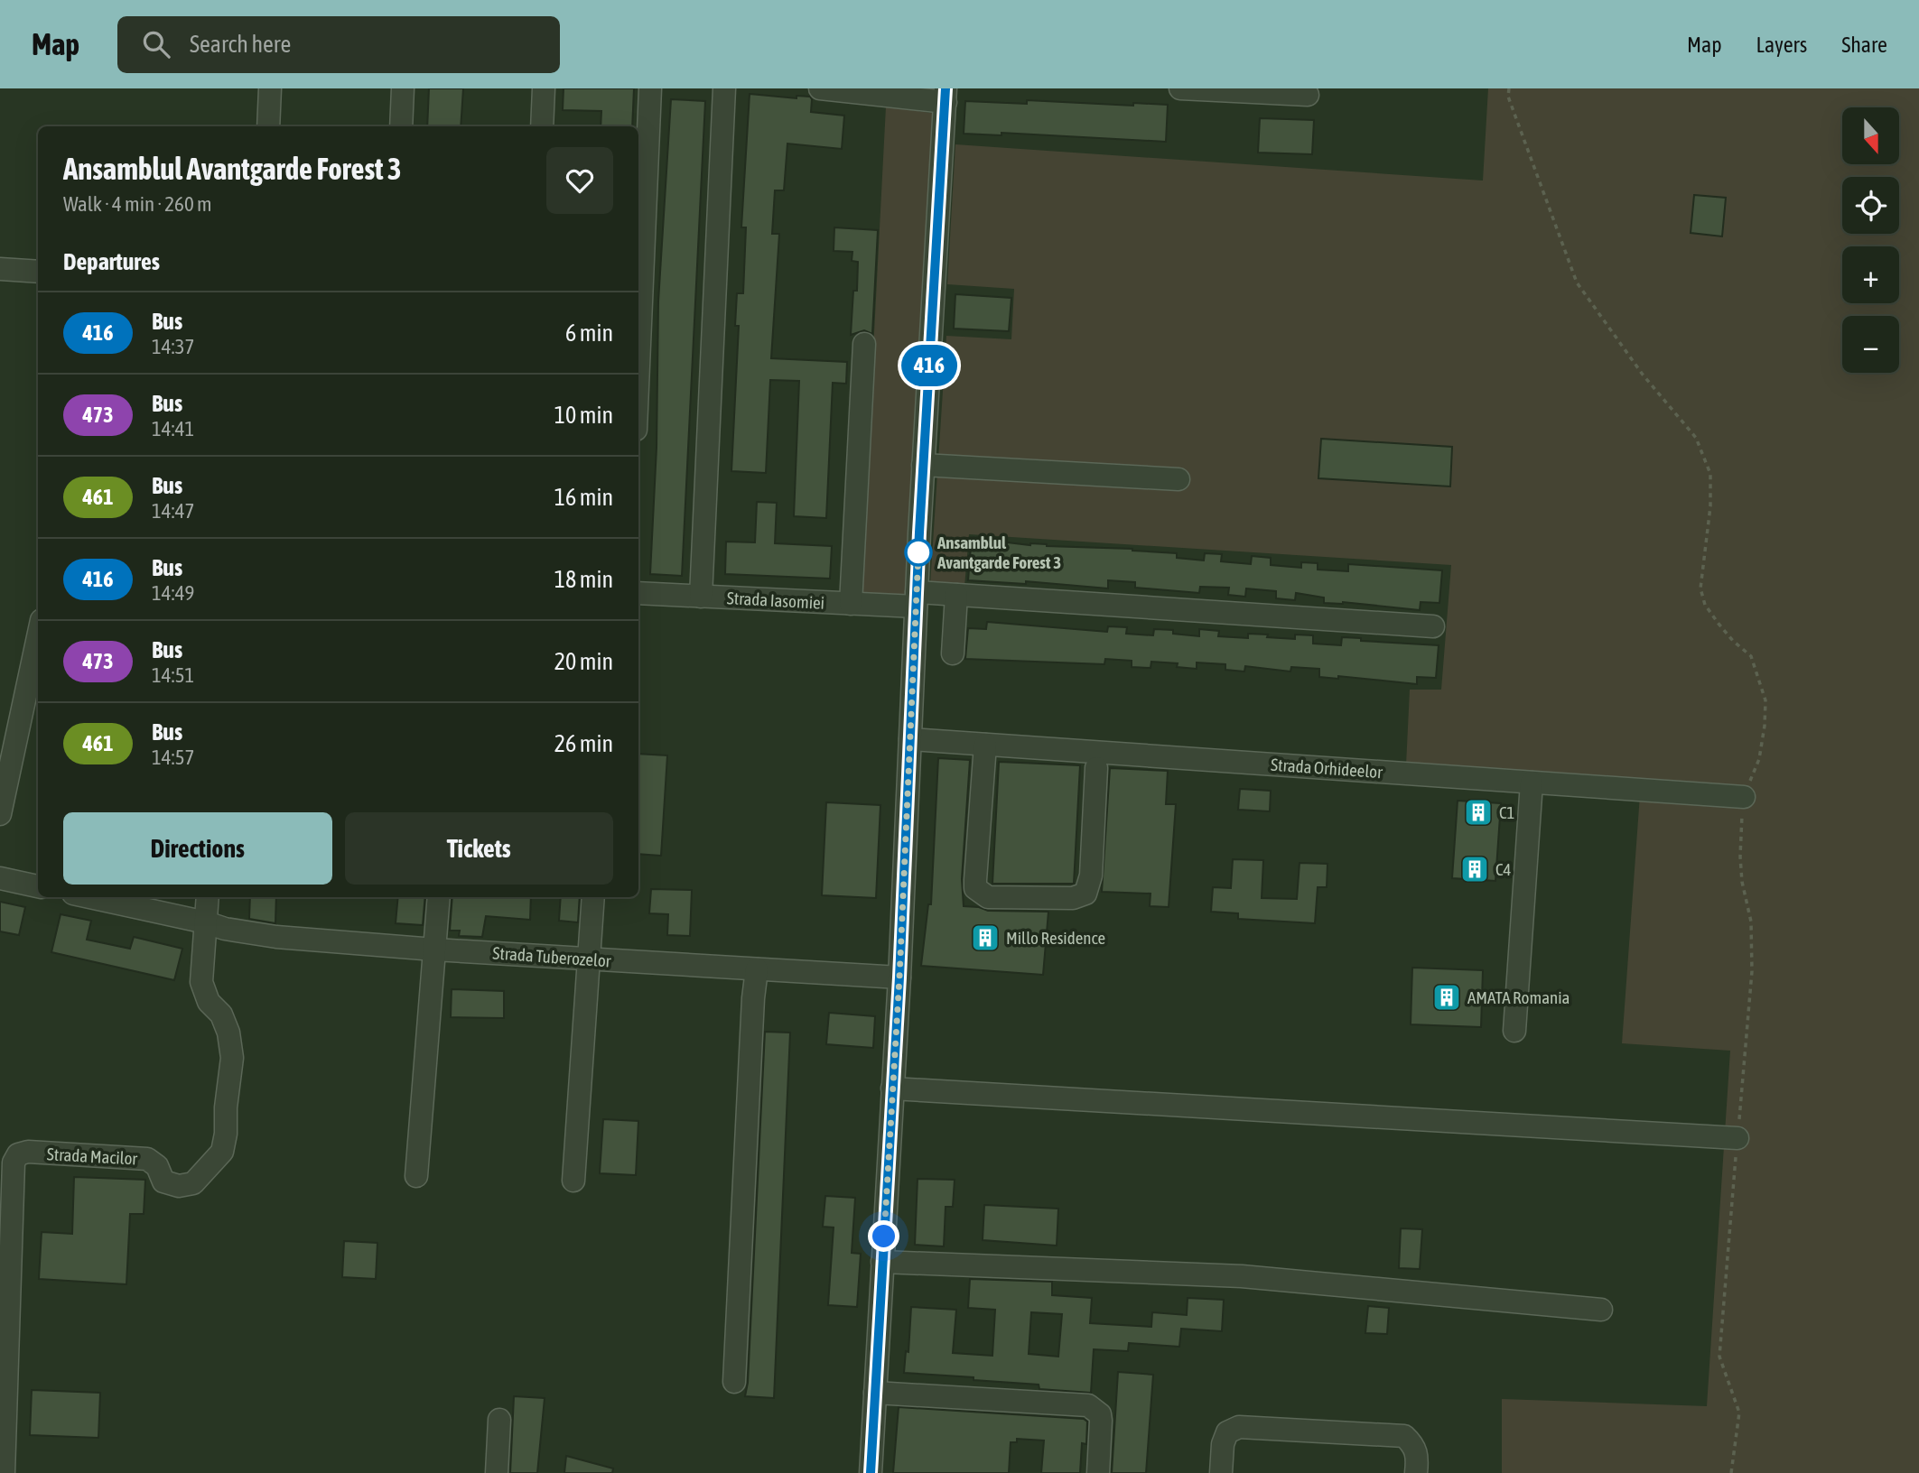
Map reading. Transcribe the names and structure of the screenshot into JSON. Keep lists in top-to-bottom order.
{
  "streets": {
    "street": [
      "Strada Iasomiei",
      "Strada Orhideelor",
      "Strada Tuberozelor",
      "Strada Macilor"
    ]
  },
  "crossings": [
    ["Strada Tuberozelor", "Strada Macilor"]
  ],
  "places": {
    "other": ["Ansamblul Avantgarde Forest 3"],
    "building": [
      "C1",
      "C4",
      "Millo Residence",
      "AMATA Romania"
    ]
  },
  "lines": ["bus line 416"],
  "north": "bottom",
  "page": {
    "header": "Map",
    "search": "Search here",
    "nav": ["Map", "Layers", "Share"],
    "on_map": "416",
    "map_buttons": ["+", "−"],
    "heading": [
      ["Ansamblul Avantgarde Forest 3", "Walk · 4 min · 260 m"],
      "Departures"
    ],
    "list": [
      {
        "mark": "416",
        "name": "Bus",
        "note": "14:37",
        "value": "6 min"
      },
      {
        "mark": "473",
        "name": "Bus",
        "note": "14:41",
        "value": "10 min"
      },
      {
        "mark": "461",
        "name": "Bus",
        "note": "14:47",
        "value": "16 min"
      },
      {
        "mark": "416",
        "name": "Bus",
        "note": "14:49",
        "value": "18 min"
      },
      {
        "mark": "473",
        "name": "Bus",
        "note": "14:51",
        "value": "20 min"
      },
      {
        "mark": "461",
        "name": "Bus",
        "note": "14:57",
        "value": "26 min"
      }
    ],
    "buttons": ["Directions", "Tickets"]
  }
}
